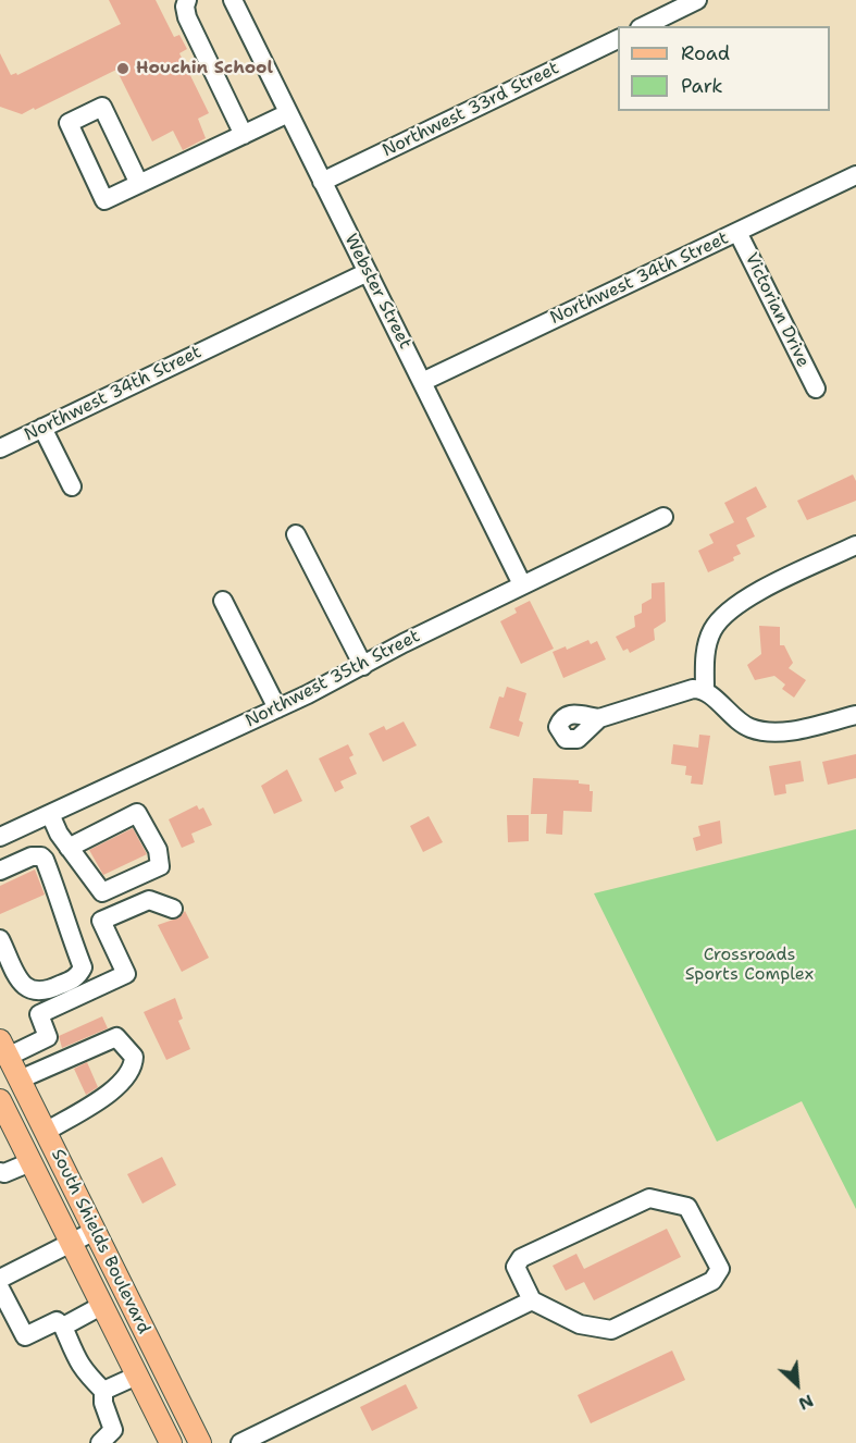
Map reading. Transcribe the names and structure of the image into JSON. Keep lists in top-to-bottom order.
{
  "streets": {
    "main road": ["South Shields Boulevard"],
    "street": [
      "Northwest 33rd Street",
      "Northwest 34th Street",
      "Webster Street",
      "Victorian Drive",
      "Northwest 35th Street"
    ]
  },
  "crossings": [
    ["Northwest 33rd Street", "Webster Street"],
    ["Northwest 34th Street", "Webster Street"],
    ["Northwest 34th Street", "Victorian Drive"],
    ["Webster Street", "Northwest 35th Street"]
  ],
  "parks": ["Crossroads Sports Complex"],
  "places": ["Houchin School"],
  "legend": ["Road", "Park"],
  "north": "bottom right"
}
